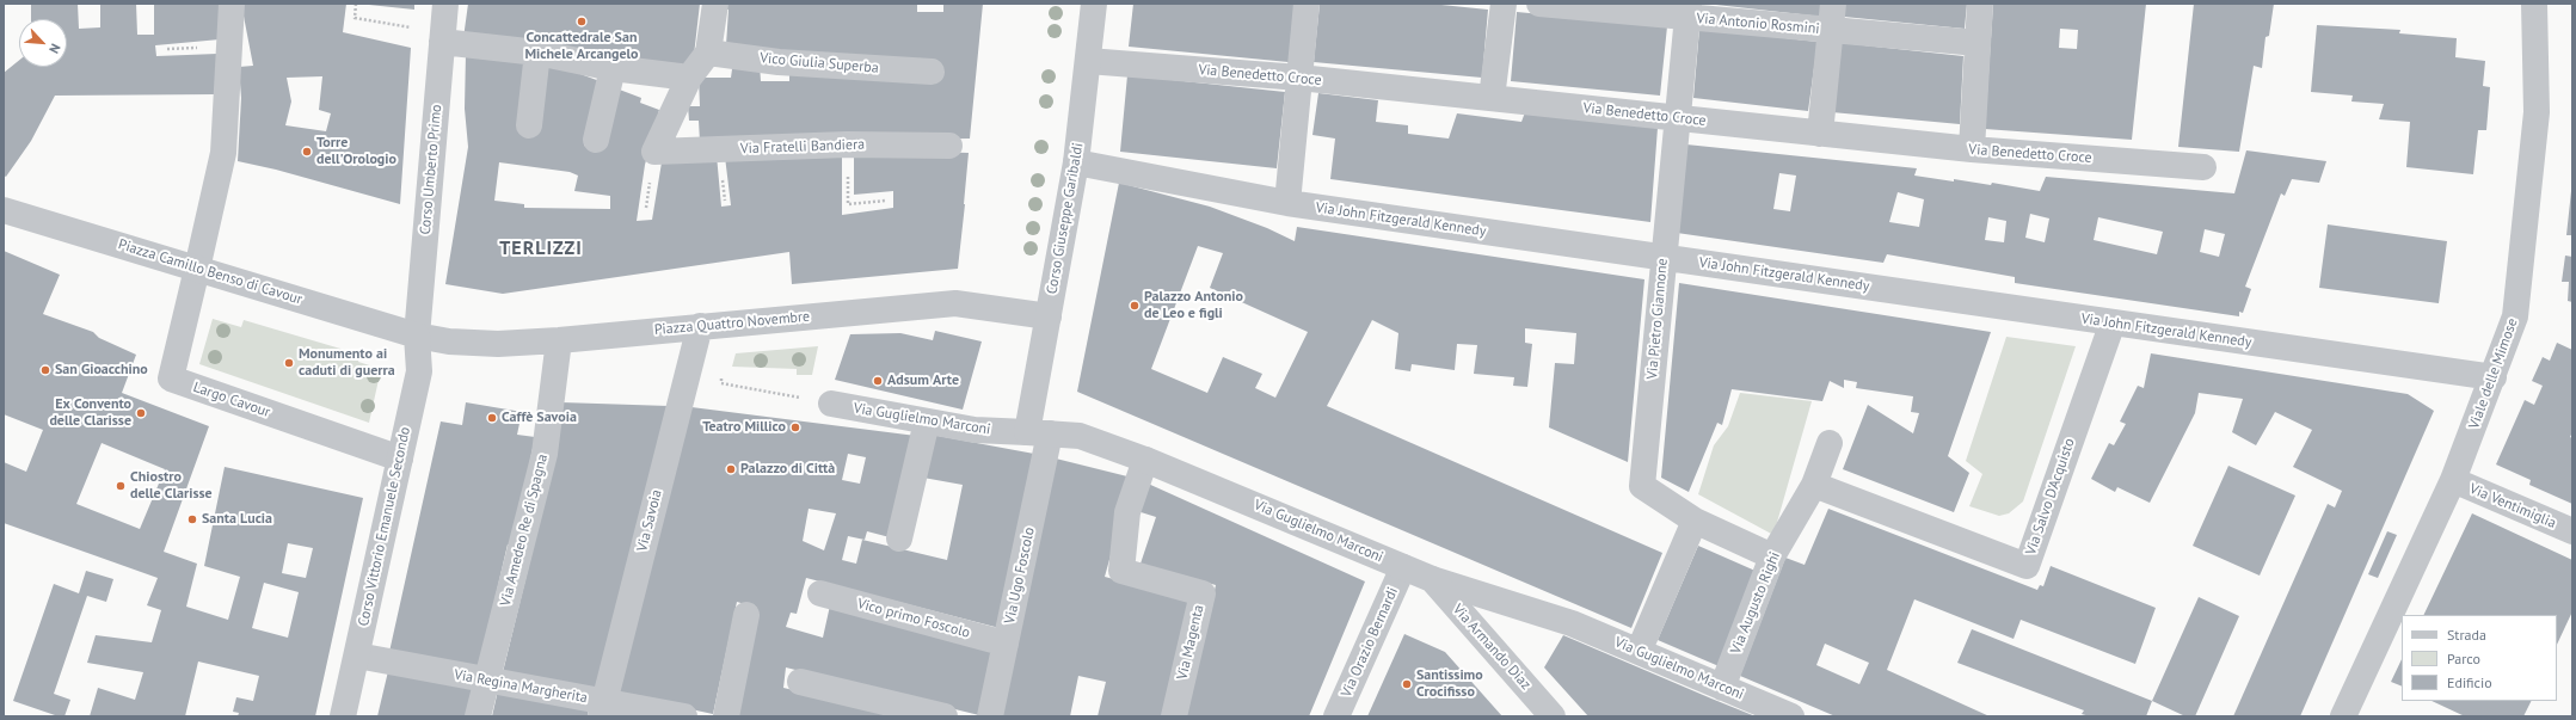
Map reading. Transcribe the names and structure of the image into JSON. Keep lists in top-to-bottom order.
{
  "streets": {
    "street": [
      "Via Antonio Rosmini",
      "Vico Giulia Superba",
      "Via Benedetto Croce",
      "Via Fratelli Bandiera",
      "Corso Umberto Primo",
      "Corso Giuseppe Garibaldi",
      "Via John Fitzgerald Kennedy",
      "Piazza Camillo Benso di Cavour",
      "Via Pietro Giannone",
      "Piazza Quattro Novembre",
      "Viale delle Mimose",
      "Largo Cavour",
      "Via Guglielmo Marconi",
      "Via Salvo D'Acquisto",
      "Via Ventimiglia",
      "Via Savoia",
      "Corso Vittorio Emanuele Secondo",
      "Via Amedeo Re di Spagna",
      "Via Ugo Foscolo",
      "Via Augusto Righi",
      "Vico primo Foscolo",
      "Via Magenta",
      "Via Orazio Bernardi",
      "Via Armando Diaz",
      "Via Regina Margherita"
    ]
  },
  "crossings": [
    ["Via Antonio Rosmini", "Via Pietro Giannone"],
    ["Via Benedetto Croce", "Corso Giuseppe Garibaldi"],
    ["Via Benedetto Croce", "Via Pietro Giannone"],
    ["Corso Umberto Primo", "Piazza Camillo Benso di Cavour"],
    ["Corso Umberto Primo", "Piazza Quattro Novembre"],
    ["Corso Umberto Primo", "Corso Vittorio Emanuele Secondo"],
    ["Corso Giuseppe Garibaldi", "Via John Fitzgerald Kennedy"],
    ["Corso Giuseppe Garibaldi", "Piazza Quattro Novembre"],
    ["Corso Giuseppe Garibaldi", "Via Guglielmo Marconi"],
    ["Corso Giuseppe Garibaldi", "Via Ugo Foscolo"],
    ["Via John Fitzgerald Kennedy", "Via Pietro Giannone"],
    ["Via John Fitzgerald Kennedy", "Viale delle Mimose"],
    ["Via John Fitzgerald Kennedy", "Via Salvo D'Acquisto"],
    ["Piazza Camillo Benso di Cavour", "Piazza Quattro Novembre"],
    ["Piazza Camillo Benso di Cavour", "Largo Cavour"],
    ["Piazza Camillo Benso di Cavour", "Corso Vittorio Emanuele Secondo"],
    ["Via Pietro Giannone", "Via Augusto Righi"],
    ["Piazza Quattro Novembre", "Via Savoia"],
    ["Piazza Quattro Novembre", "Corso Vittorio Emanuele Secondo"],
    ["Piazza Quattro Novembre", "Via Amedeo Re di Spagna"],
    ["Viale delle Mimose", "Via Ventimiglia"],
    ["Largo Cavour", "Corso Vittorio Emanuele Secondo"],
    ["Via Guglielmo Marconi", "Via Ugo Foscolo"],
    ["Via Guglielmo Marconi", "Via Augusto Righi"],
    ["Via Guglielmo Marconi", "Via Magenta"],
    ["Via Guglielmo Marconi", "Via Orazio Bernardi"],
    ["Via Guglielmo Marconi", "Via Armando Diaz"],
    ["Via Salvo D'Acquisto", "Via Augusto Righi"],
    ["Via Savoia", "Via Regina Margherita"],
    ["Corso Vittorio Emanuele Secondo", "Via Regina Margherita"],
    ["Via Amedeo Re di Spagna", "Via Regina Margherita"],
    ["Via Ugo Foscolo", "Vico primo Foscolo"]
  ],
  "districts": ["TERLIZZI"],
  "places": [
    "Concattedrale San Michele Arcangelo",
    "Torre dell'Orologio",
    "Palazzo Antonio de Leo e figli",
    "Monumento ai caduti di guerra",
    "San Gioacchino",
    "Adsum Arte",
    "Ex Convento delle Clarisse",
    "Caffè Savoia",
    "Teatro Millico",
    "Palazzo di Città",
    "Chiostro delle Clarisse",
    "Santa Lucia",
    "Santissimo Crocifisso"
  ],
  "legend": ["Strada", "Parco", "Edificio"],
  "north": "bottom right"
}
